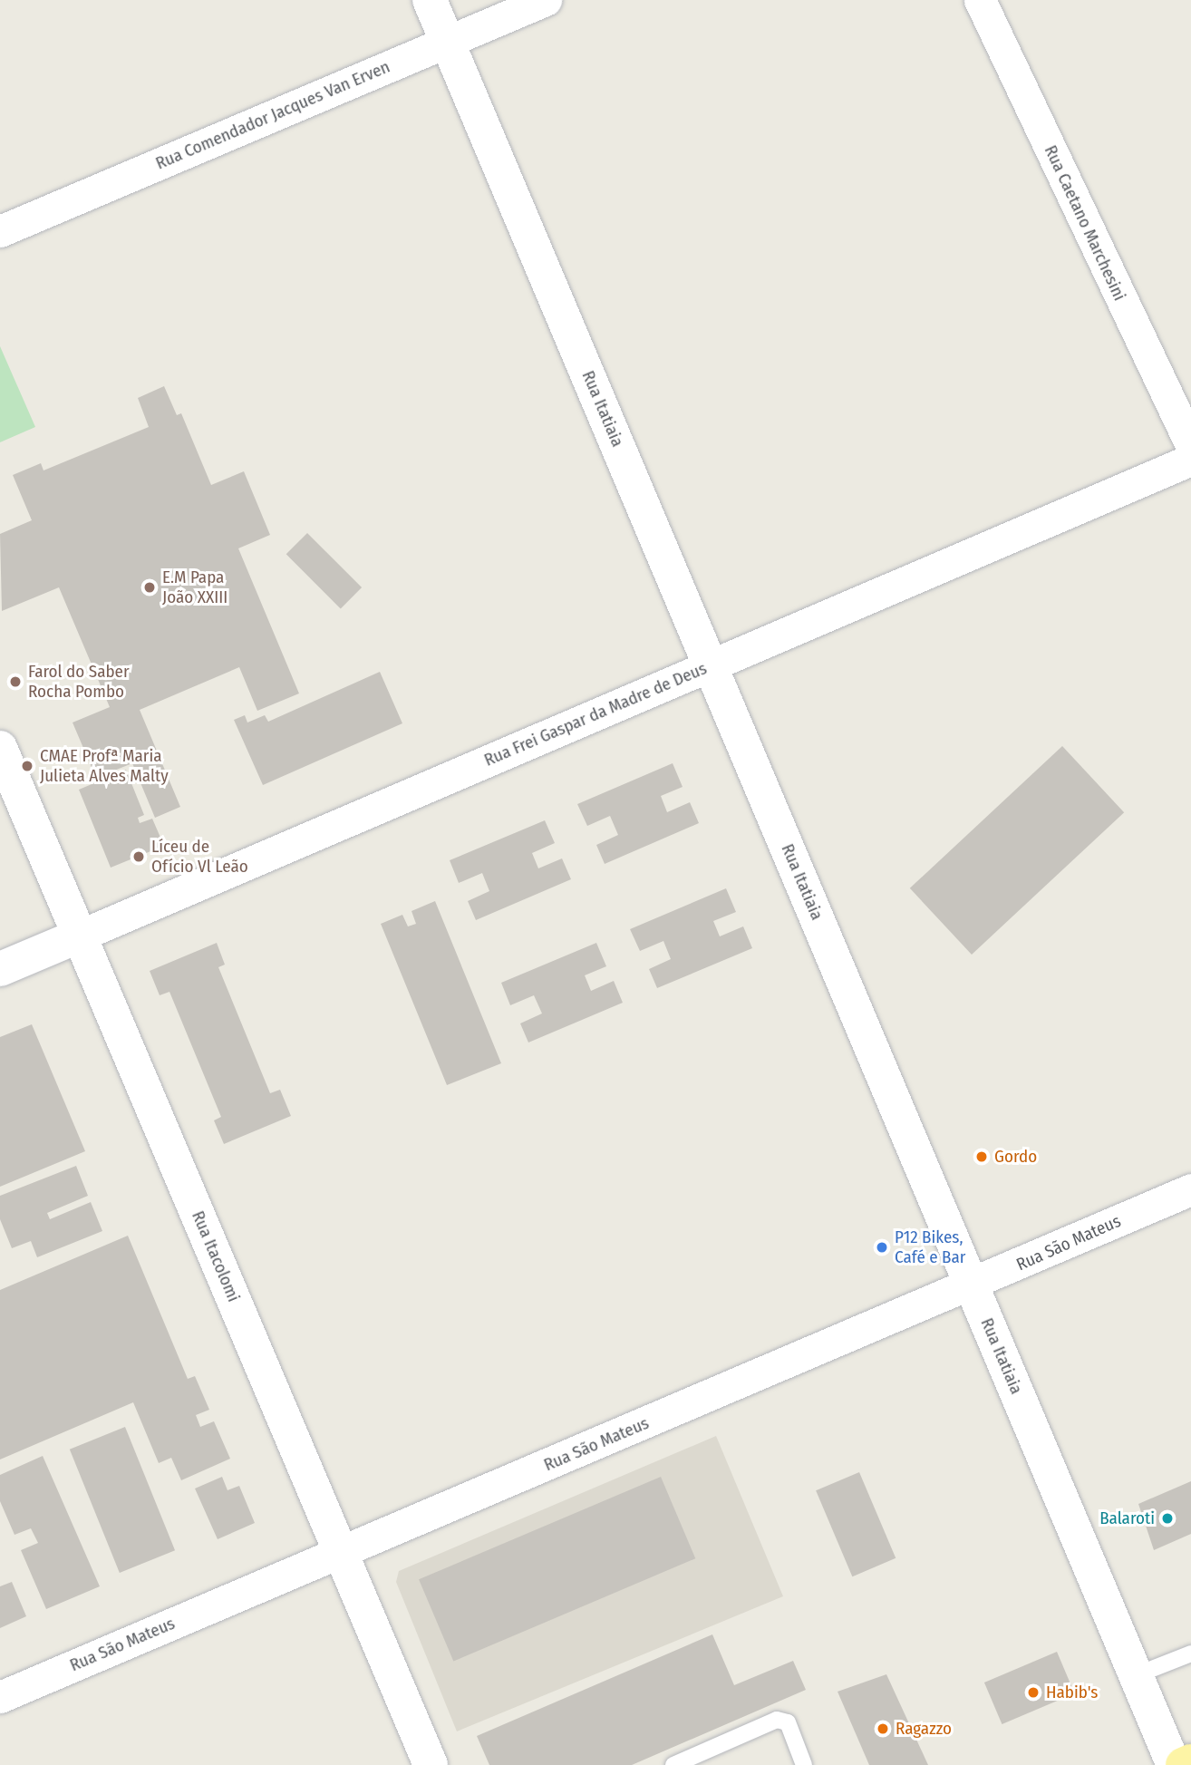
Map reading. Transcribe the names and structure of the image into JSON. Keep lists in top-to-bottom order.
{
  "streets": {
    "main road": ["Rua Itatiaia", "Rua Frei Gaspar da Madre de Deus", "Rua Itacolomi"],
    "street": ["Rua Comendador Jacques Van Erven", "Rua Caetano Marchesini", "Rua São Mateus"]
  },
  "crossings": [
    ["Rua Comendador Jacques Van Erven", "Rua Itatiaia"],
    ["Rua Itatiaia", "Rua Frei Gaspar da Madre de Deus"],
    ["Rua Itatiaia", "Rua São Mateus"],
    ["Rua Frei Gaspar da Madre de Deus", "Rua Itacolomi"],
    ["Rua São Mateus", "Rua Itacolomi"]
  ],
  "places": [
    "E.M Papa João XXIII",
    "Farol do Saber Rocha Pombo",
    "CMAE Profª Maria Julieta Alves Malty",
    "Líceu de Ofício Vl Leão",
    "Gordo",
    "P12 Bikes, Café e Bar",
    "Balaroti",
    "Habib's",
    "Ragazzo"
  ]
}
